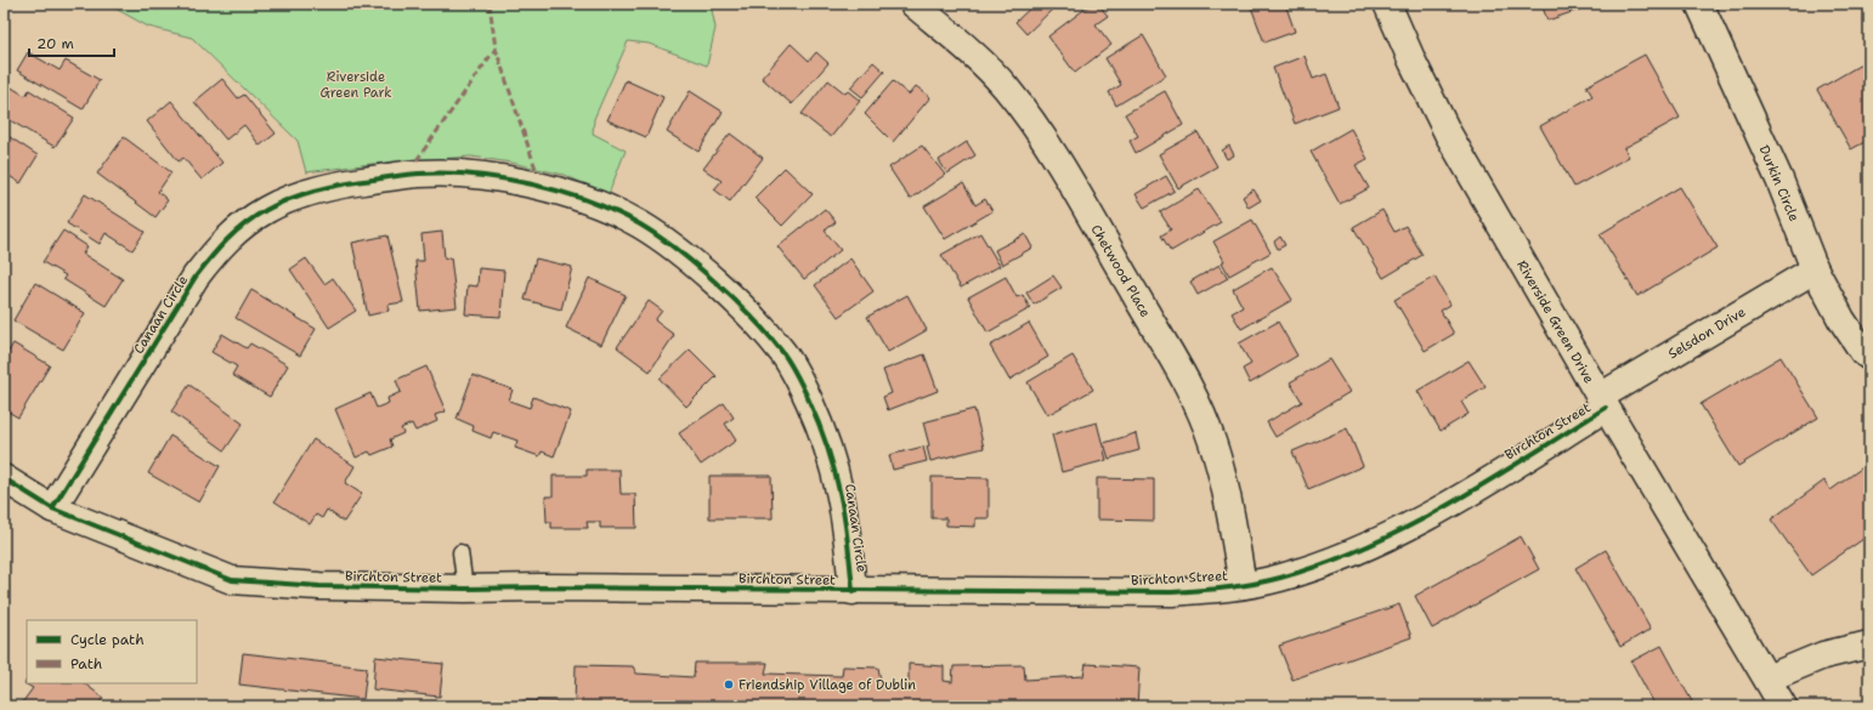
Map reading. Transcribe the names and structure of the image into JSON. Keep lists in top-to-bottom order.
{
  "streets": {
    "street": [
      "Durkin Circle",
      "Chetwood Place",
      "Canaan Circle",
      "Riverside Green Drive",
      "Selsdon Drive",
      "Birchton Street"
    ]
  },
  "crossings": [
    ["Durkin Circle", "Selsdon Drive"],
    ["Chetwood Place", "Birchton Street"],
    ["Canaan Circle", "Birchton Street"],
    ["Riverside Green Drive", "Selsdon Drive"],
    ["Riverside Green Drive", "Birchton Street"],
    ["Selsdon Drive", "Birchton Street"]
  ],
  "parks": ["Riverside Green Park"],
  "places": ["Friendship Village of Dublin"],
  "legend": ["Cycle path", "Path"],
  "scale_bar": "20 m"
}
